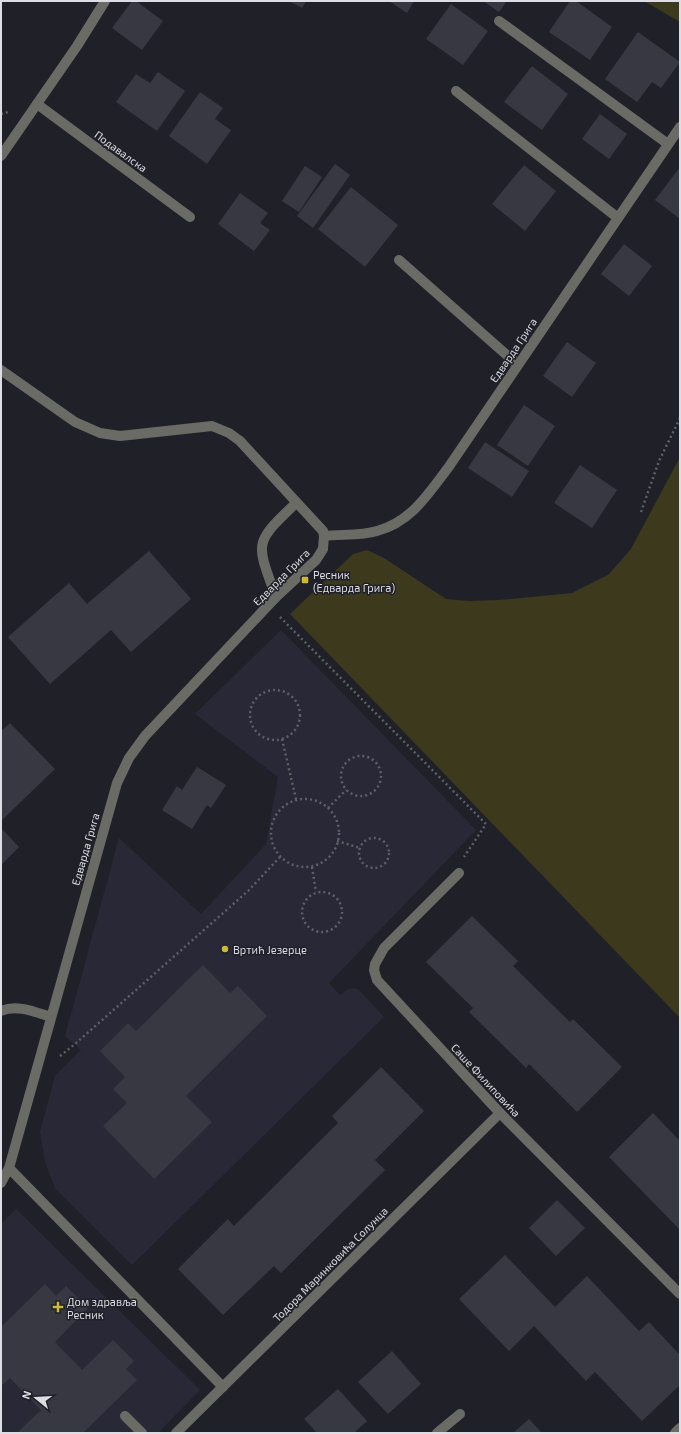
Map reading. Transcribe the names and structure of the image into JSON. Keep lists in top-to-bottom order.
{
  "streets": {
    "street": [
      "Подавалска",
      "Едварда Грига",
      "Саше Филиповића",
      "Тодора Маринковића Солунца"
    ]
  },
  "crossings": [
    ["Саше Филиповића", "Тодора Маринковића Солунца"]
  ],
  "places": {
    "transit": ["Ресник (Едварда Грига)"],
    "other": ["Вртић Језерце"],
    "health": ["Дом здравља Ресник"]
  },
  "north": "left"
}
